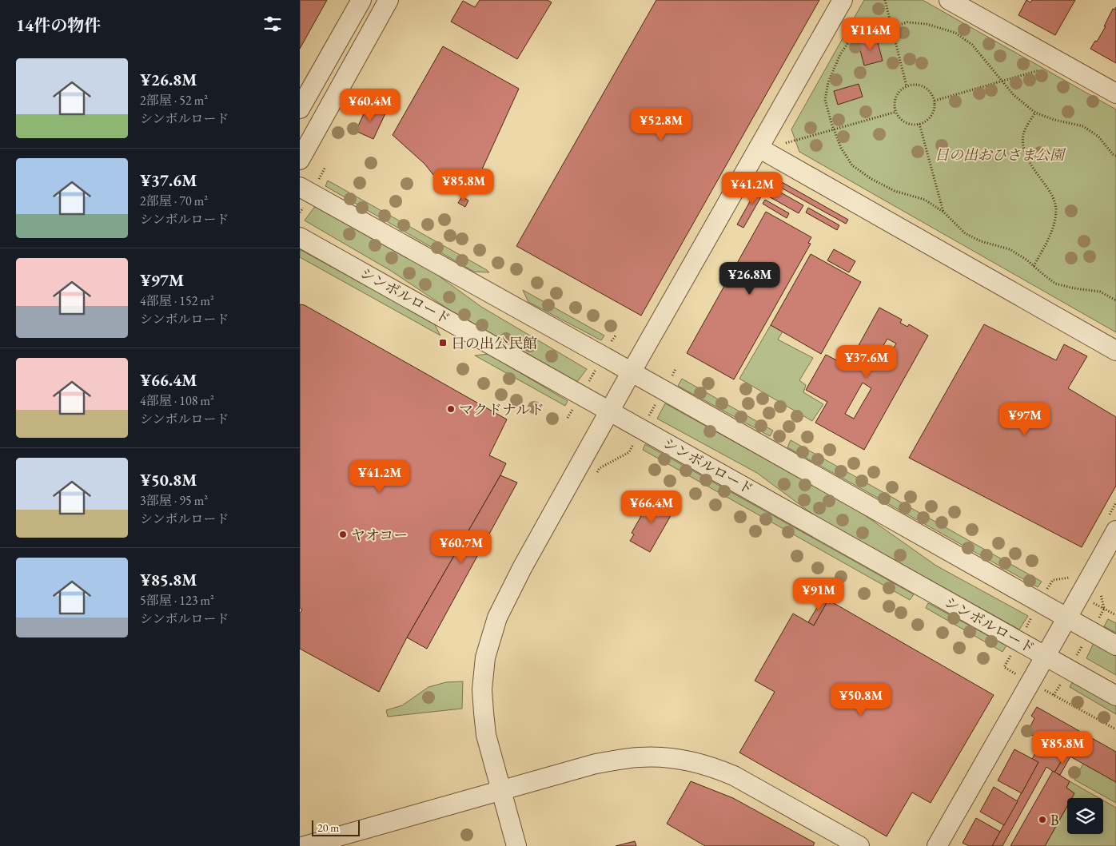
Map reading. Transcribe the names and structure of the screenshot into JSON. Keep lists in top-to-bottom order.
{
  "streets": {
    "street": ["シンボルロード"]
  },
  "parks": ["日の出おひさま公園"],
  "places": {
    "transit": ["日の出公民館"],
    "other": ["マクドナルド", "ヤオコー", "B"]
  },
  "scale_bar": "20 m",
  "page": {
    "heading": "14件の物件",
    "price": [
      "¥114M",
      "¥60.4M",
      "¥52.8M",
      "¥85.8M",
      "¥41.2M",
      "¥26.8M",
      "¥37.6M",
      "¥97M",
      "¥41.2M",
      "¥66.4M",
      "¥60.7M",
      "¥91M",
      "¥50.8M",
      "¥85.8M"
    ],
    "list": [
      {
        "name": "¥26.8M",
        "note": "2部屋 · 52 m² · シンボルロード"
      },
      {
        "name": "¥37.6M",
        "note": "2部屋 · 70 m² · シンボルロード"
      },
      {
        "name": "¥97M",
        "note": "4部屋 · 152 m² · シンボルロード"
      },
      {
        "name": "¥66.4M",
        "note": "4部屋 · 108 m² · シンボルロード"
      },
      {
        "name": "¥50.8M",
        "note": "3部屋 · 95 m² · シンボルロード"
      },
      {
        "name": "¥85.8M",
        "note": "5部屋 · 123 m² · シンボルロード"
      }
    ],
    "scale": "20 m"
  }
}
